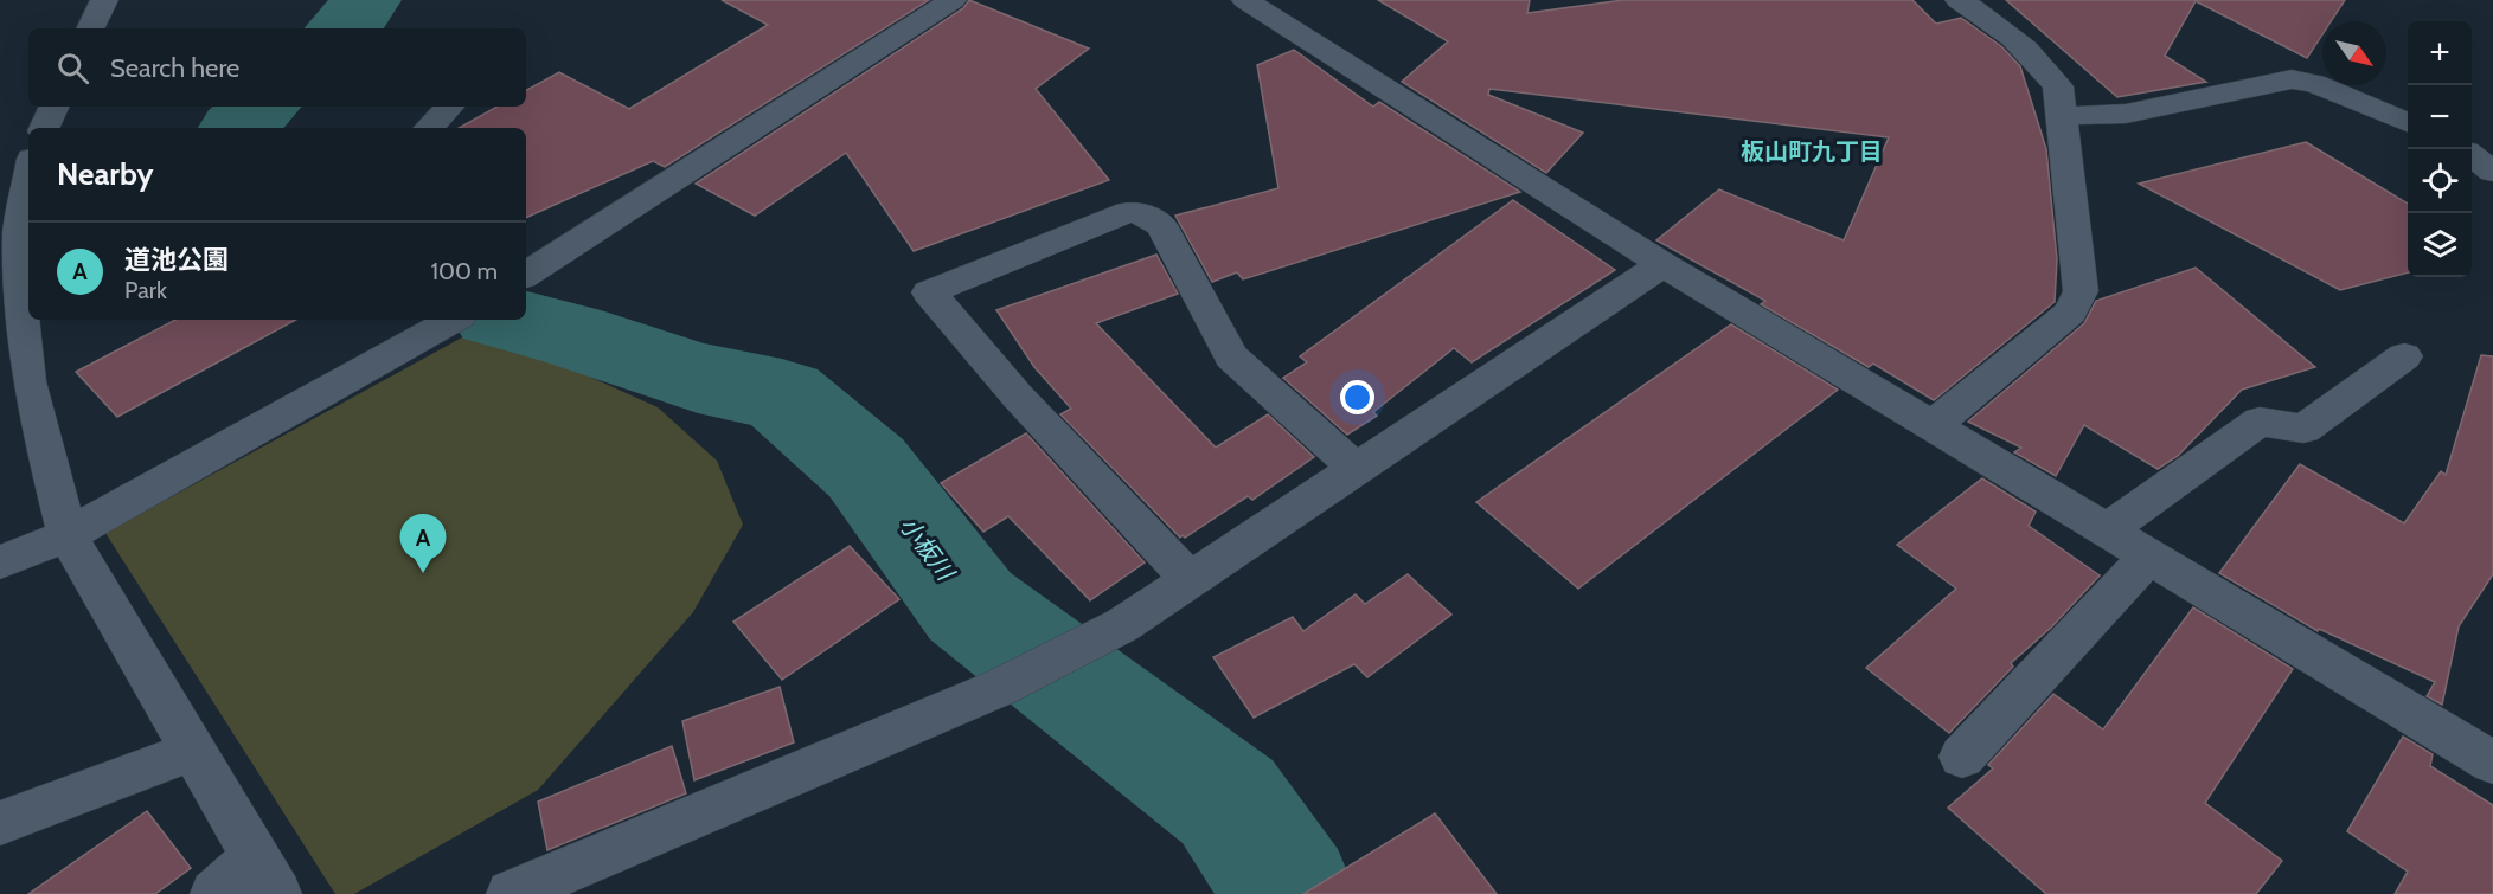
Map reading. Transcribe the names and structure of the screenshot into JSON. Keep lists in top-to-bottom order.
{
  "districts": ["板山町九丁目"],
  "water": ["小板川"],
  "north": "bottom right",
  "page": {
    "map_buttons": ["+", "−"],
    "search": "Search here",
    "heading": "Nearby",
    "list": [
      {
        "mark": "A",
        "name": "道池公園",
        "note": "Park",
        "value": "100 m"
      }
    ],
    "pins": "A"
  }
}
